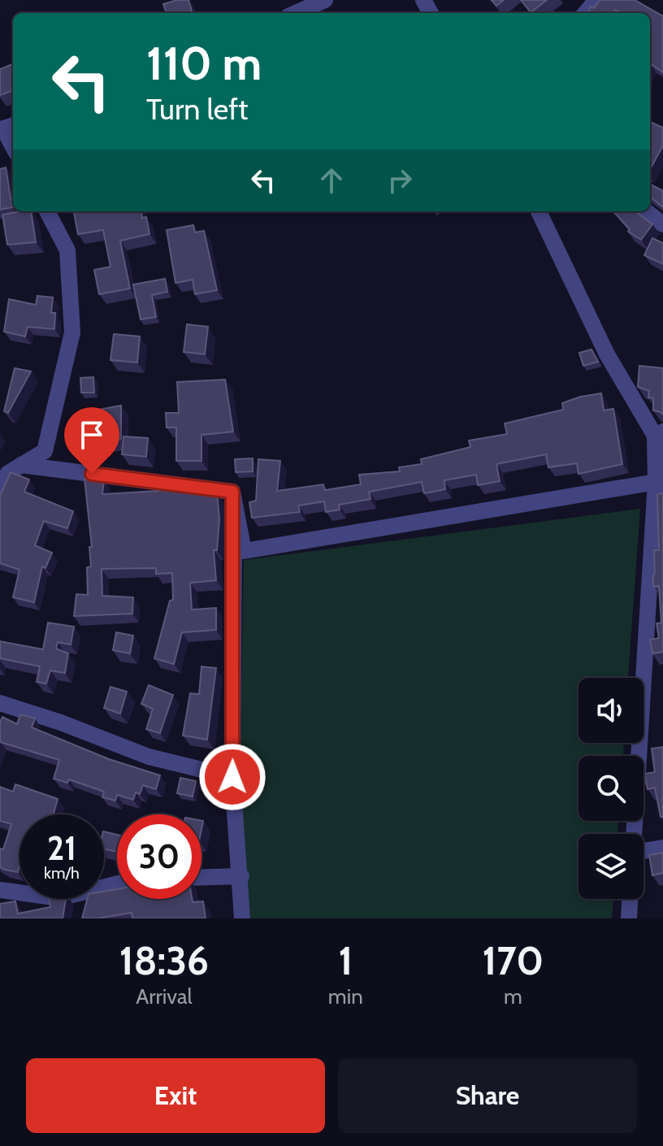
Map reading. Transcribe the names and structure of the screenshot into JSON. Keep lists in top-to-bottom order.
{
  "page": {
    "turn": ["110 m", "Turn left"],
    "speed": "21 km/h",
    "limit": "30",
    "eta": [
      "18:36",
      "Arrival",
      "1",
      "min",
      "170",
      "m"
    ],
    "buttons": ["Exit", "Share"]
  }
}
